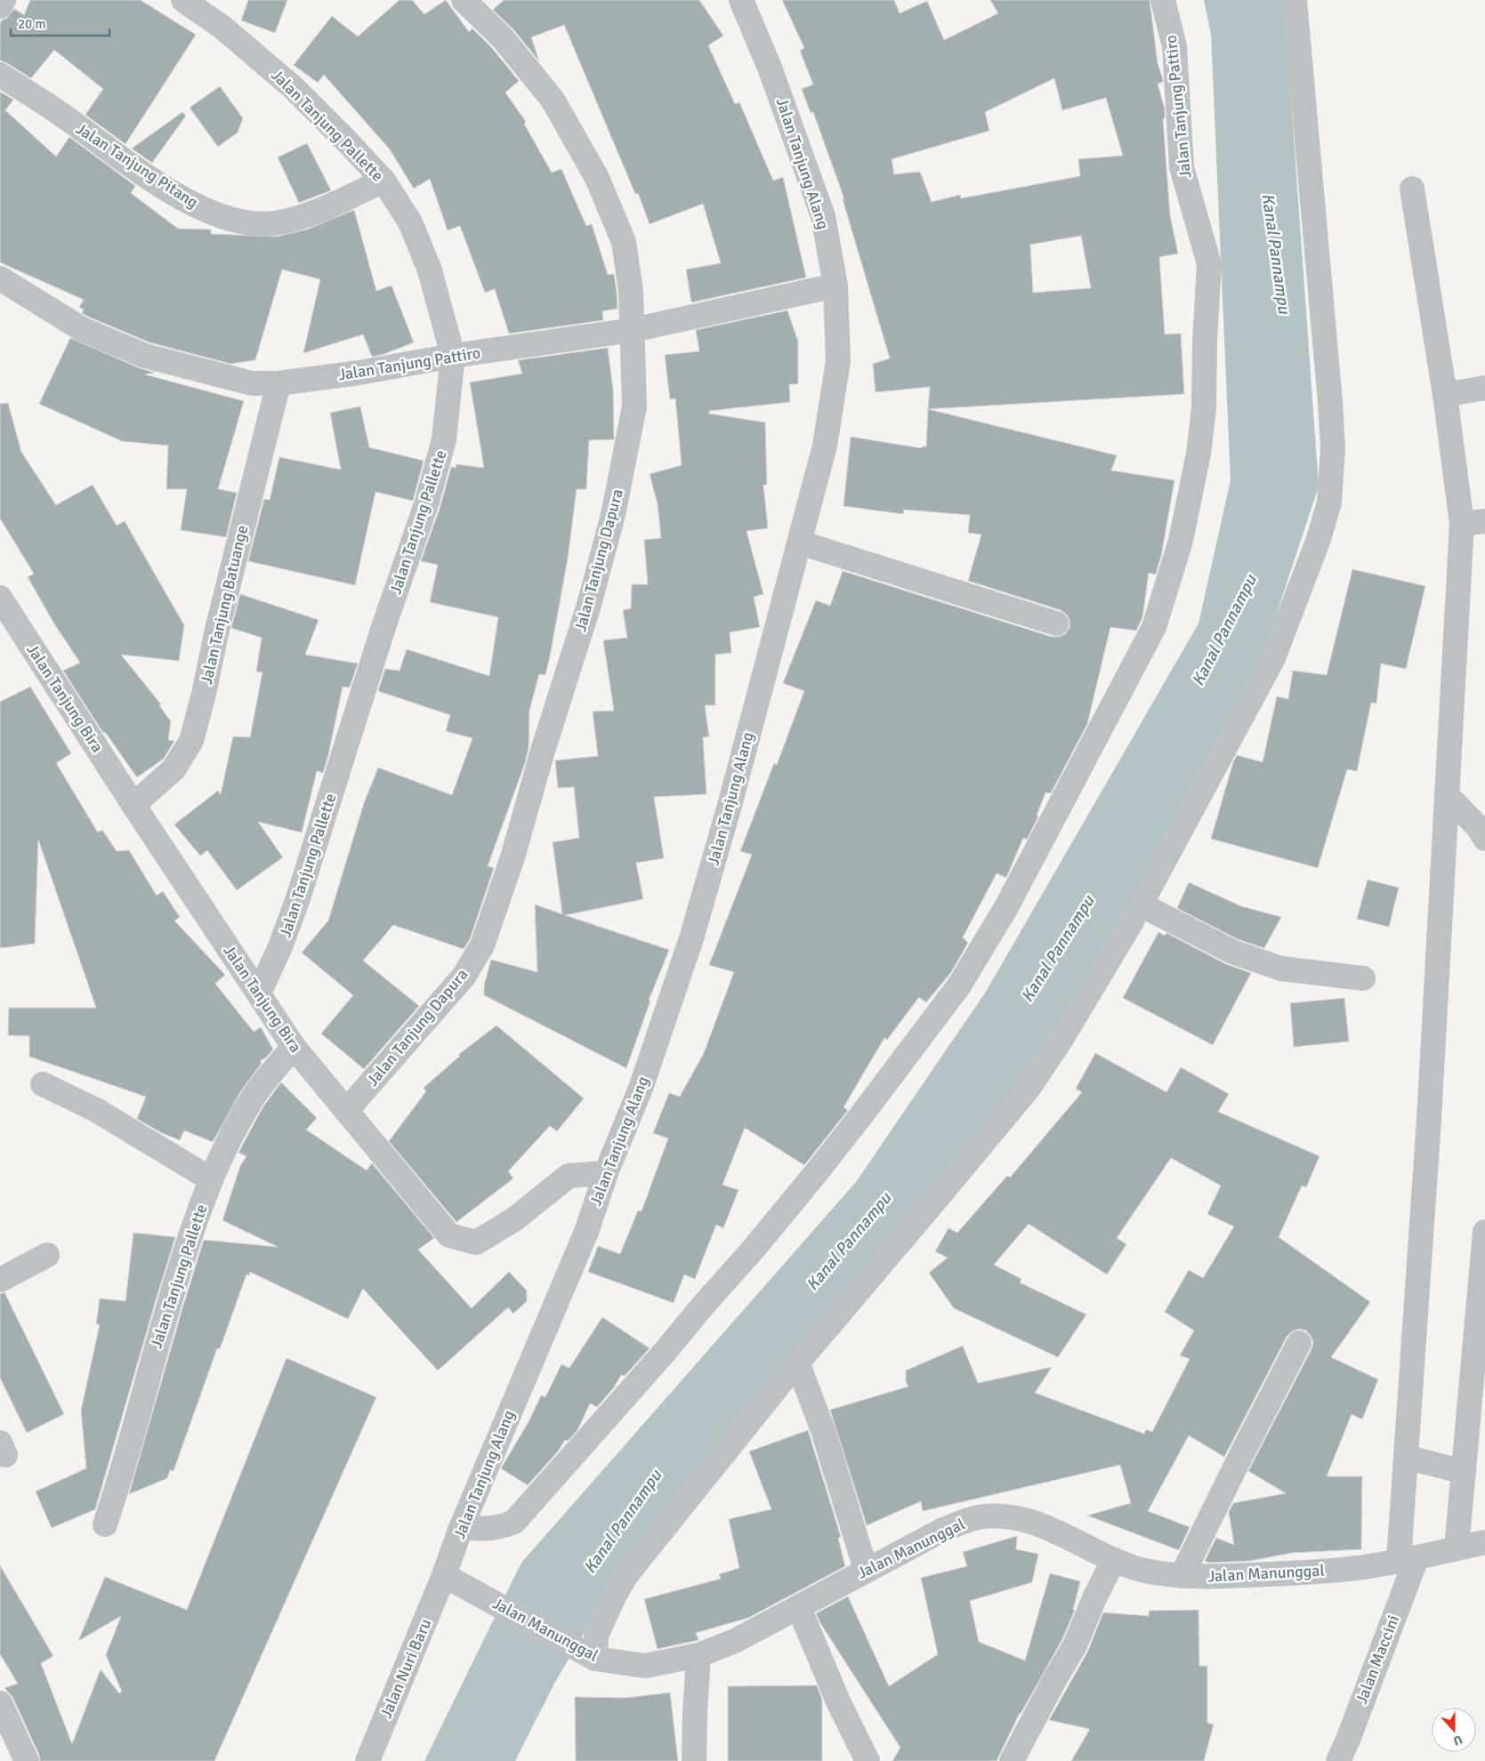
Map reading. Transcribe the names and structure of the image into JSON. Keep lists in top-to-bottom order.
{
  "streets": {
    "street": [
      "Jalan Tanjung Pattiro",
      "Jalan Tanjung Pallette",
      "Jalan Tanjung Alang",
      "Jalan Tanjung Pitang",
      "Jalan Tanjung Dapura",
      "Jalan Tanjung Batuange",
      "Jalan Tanjung Bira",
      "Jalan Manunggal",
      "Jalan Maccini",
      "Jalan Nuri Baru"
    ]
  },
  "crossings": [
    ["Jalan Tanjung Pattiro", "Jalan Tanjung Pallette"],
    ["Jalan Tanjung Pattiro", "Jalan Tanjung Alang"],
    ["Jalan Tanjung Pattiro", "Jalan Tanjung Dapura"],
    ["Jalan Tanjung Pattiro", "Jalan Tanjung Batuange"],
    ["Jalan Tanjung Pallette", "Jalan Tanjung Pitang"],
    ["Jalan Tanjung Pallette", "Jalan Tanjung Bira"],
    ["Jalan Tanjung Alang", "Jalan Tanjung Bira"],
    ["Jalan Tanjung Alang", "Jalan Manunggal"],
    ["Jalan Tanjung Alang", "Jalan Nuri Baru"],
    ["Jalan Tanjung Dapura", "Jalan Tanjung Bira"],
    ["Jalan Tanjung Batuange", "Jalan Tanjung Bira"],
    ["Jalan Manunggal", "Jalan Maccini"],
    ["Jalan Manunggal", "Jalan Nuri Baru"]
  ],
  "water": ["Kanal Pannampu"],
  "scale_bar": "20 m",
  "north": "bottom"
}
